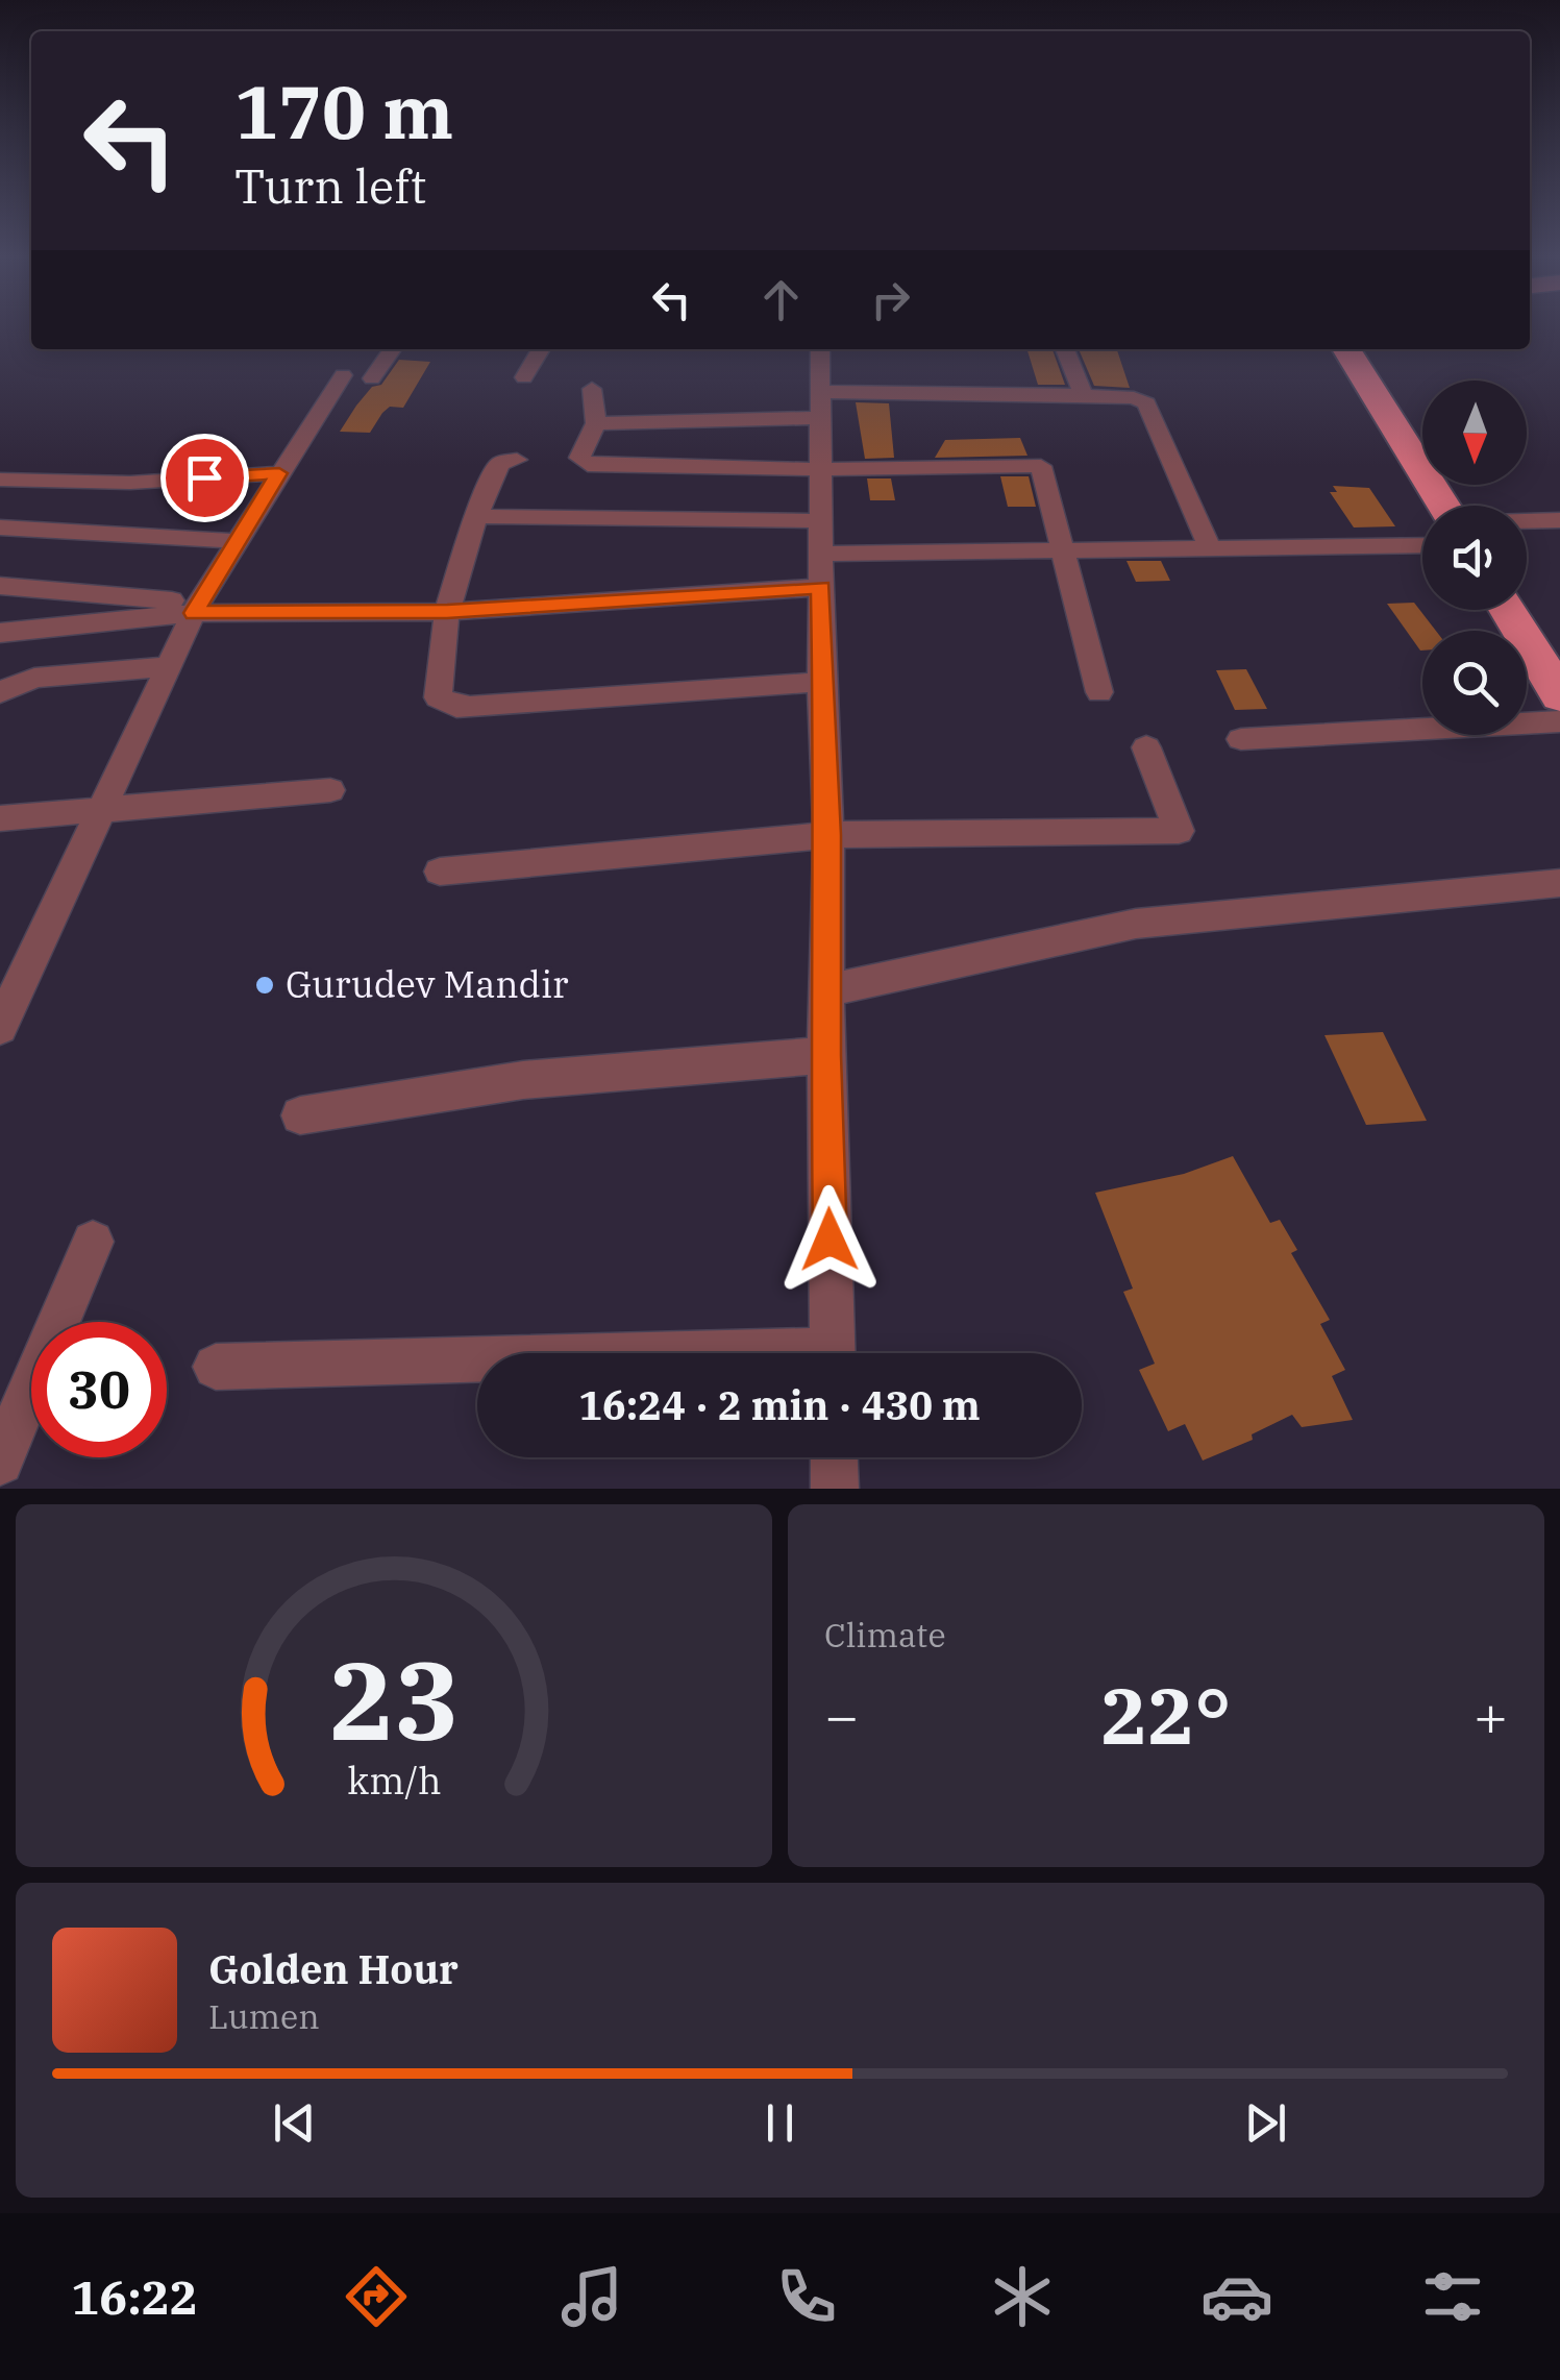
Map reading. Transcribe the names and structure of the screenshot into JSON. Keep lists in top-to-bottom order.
{
  "places": ["Gurudev Mandir"],
  "north": "bottom",
  "page": {
    "turn": ["170 m", "Turn left"],
    "limit": "30",
    "trip": "16:24 · 2 min · 430 m",
    "tile": "Climate",
    "heat": ["−", "22°", "+"],
    "song": ["Golden Hour", "Lumen"],
    "tabs": "16:22",
    "gauge": ["23", "km/h"]
  }
}
